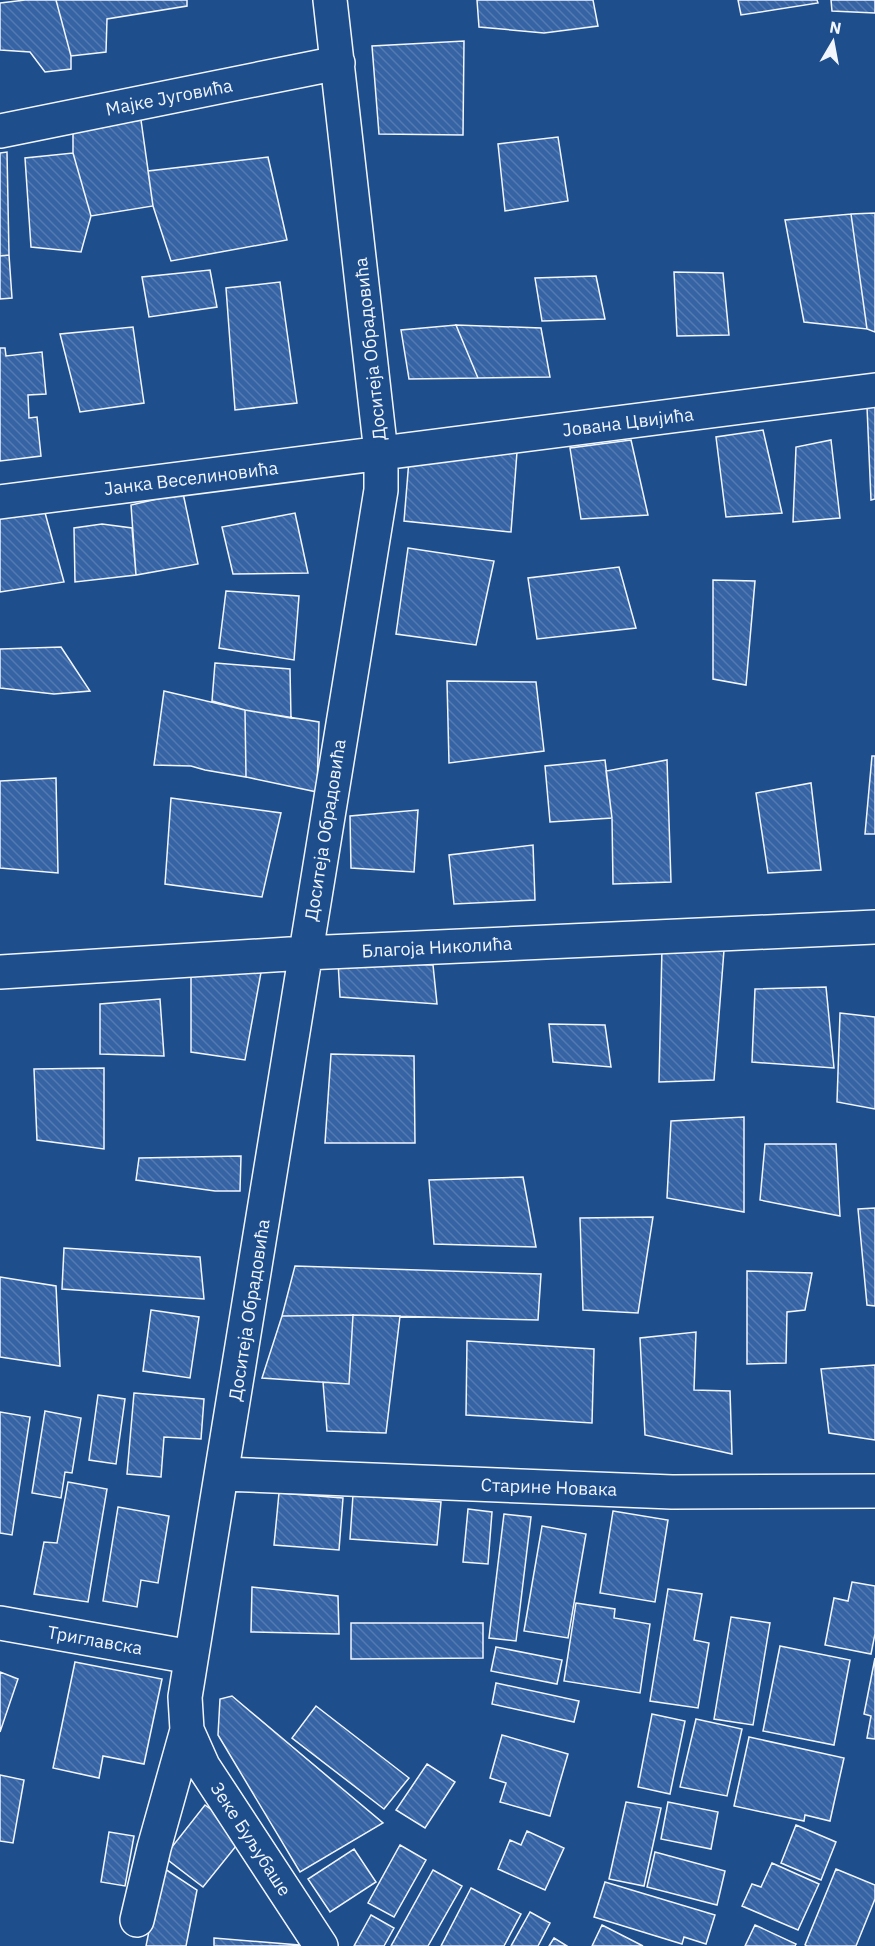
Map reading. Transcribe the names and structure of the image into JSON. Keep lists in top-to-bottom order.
{
  "streets": {
    "street": [
      "Мајке Југовића",
      "Доситеја Обрадовића",
      "Јована Цвијића",
      "Јанка Веселиновића",
      "Благоја Николића",
      "Старине Новака",
      "Триглавска",
      "Зеке Буљубаше"
    ]
  },
  "crossings": [
    ["Мајке Југовића", "Доситеја Обрадовића"],
    ["Доситеја Обрадовића", "Јована Цвијића"],
    ["Доситеја Обрадовића", "Јанка Веселиновића"],
    ["Доситеја Обрадовића", "Благоја Николића"],
    ["Доситеја Обрадовића", "Старине Новака"],
    ["Доситеја Обрадовића", "Триглавска"],
    ["Доситеја Обрадовића", "Зеке Буљубаше"],
    ["Јована Цвијића", "Јанка Веселиновића"],
    ["Триглавска", "Зеке Буљубаше"]
  ],
  "north": "top"
}
